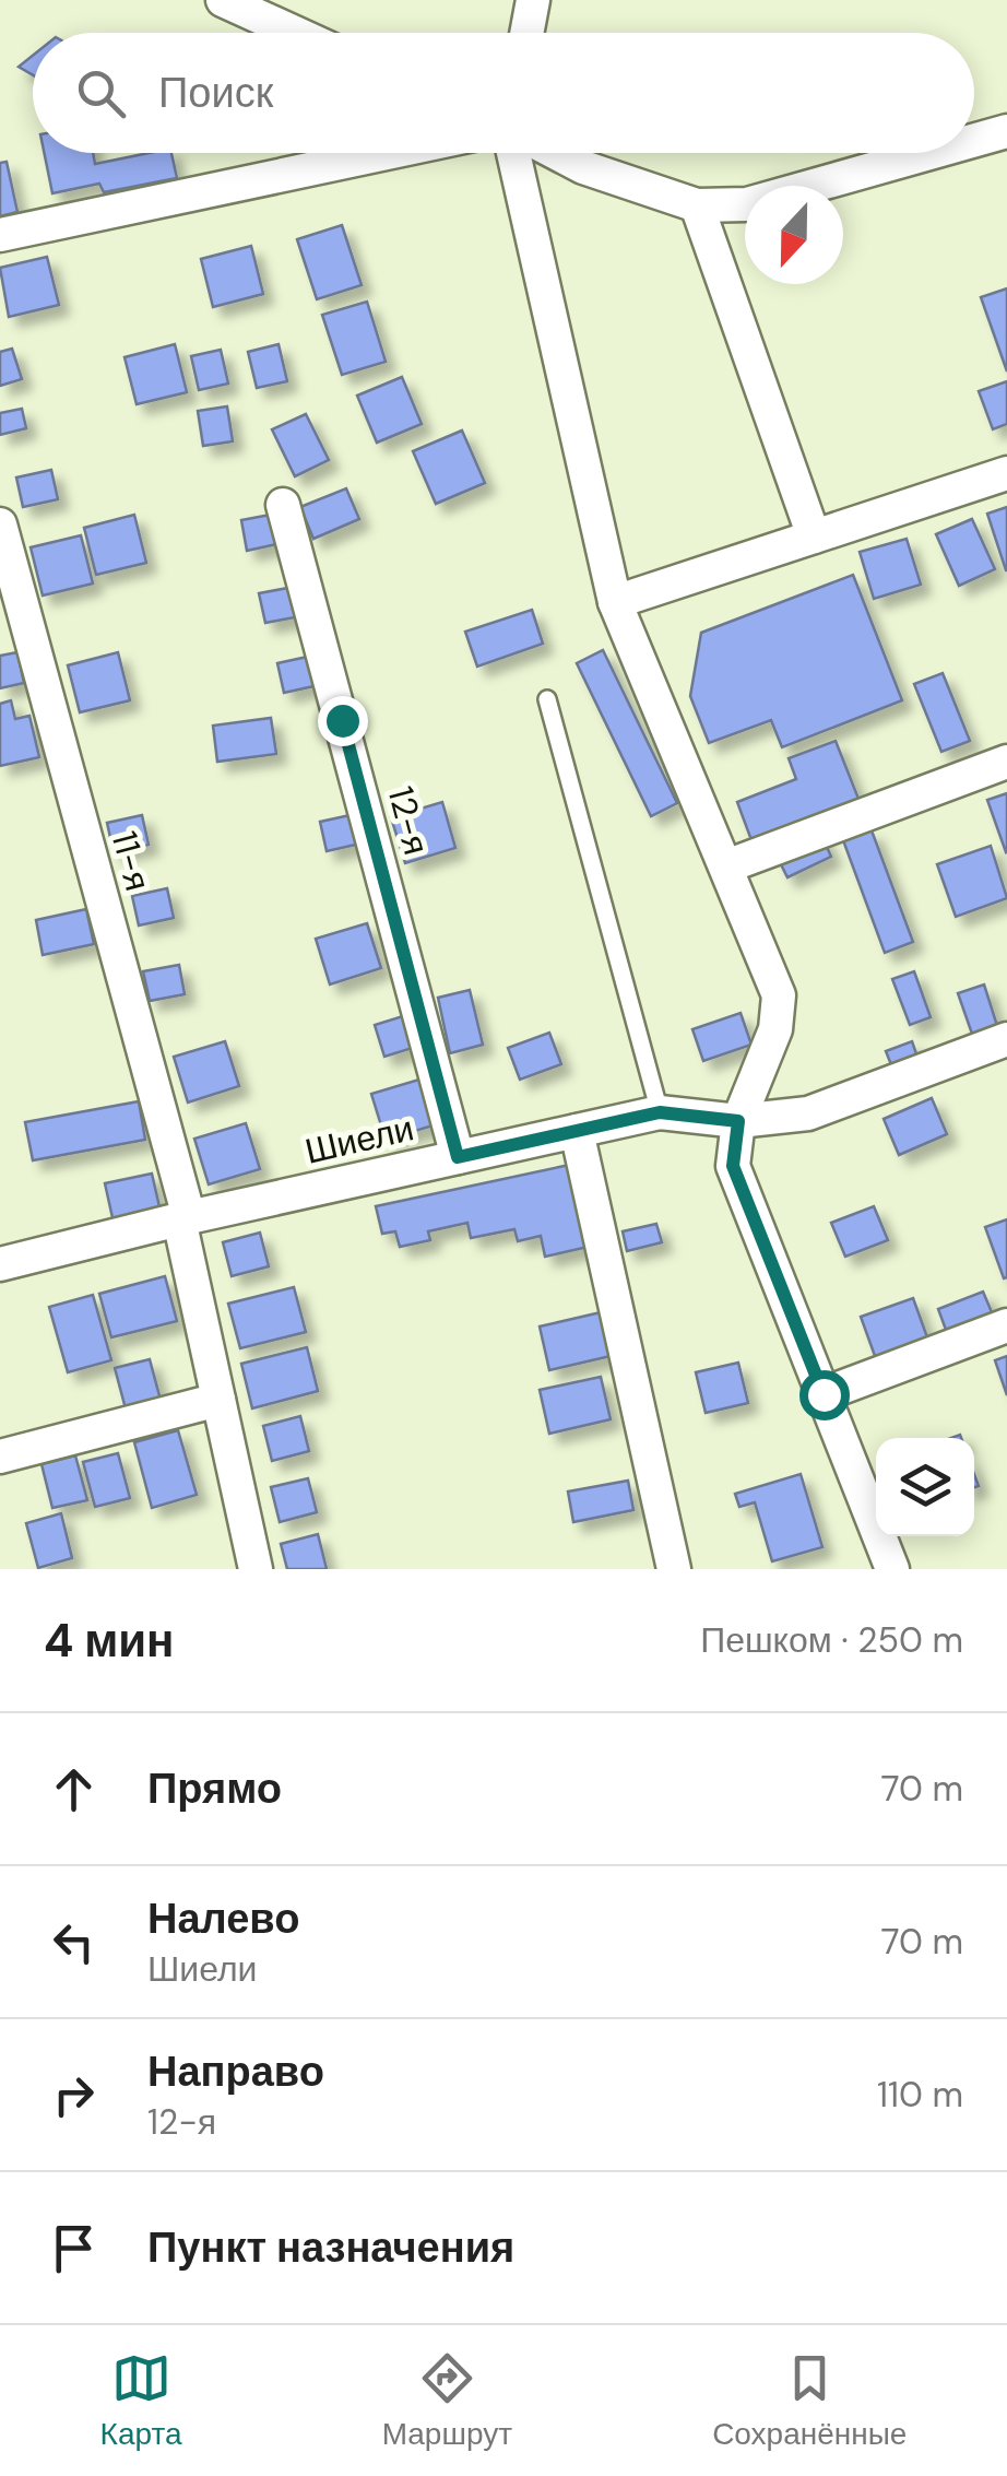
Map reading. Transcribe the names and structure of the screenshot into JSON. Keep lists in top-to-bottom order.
{
  "streets": {
    "street": ["12-я", "11-я", "Шиели"]
  },
  "crossings": [
    ["12-я", "Шиели"],
    ["11-я", "Шиели"]
  ],
  "north": "bottom",
  "page": {
    "search": "Поиск",
    "heading": ["4 мин", "Пешком · 250 m"],
    "list": [
      ["Прямо", "70 m"],
      ["Налево", "Шиели", "70 m"],
      ["Направо", "12-я", "110 m"],
      "Пункт назначения"
    ],
    "nav": ["Карта", "Маршрут", "Сохранённые"]
  }
}
